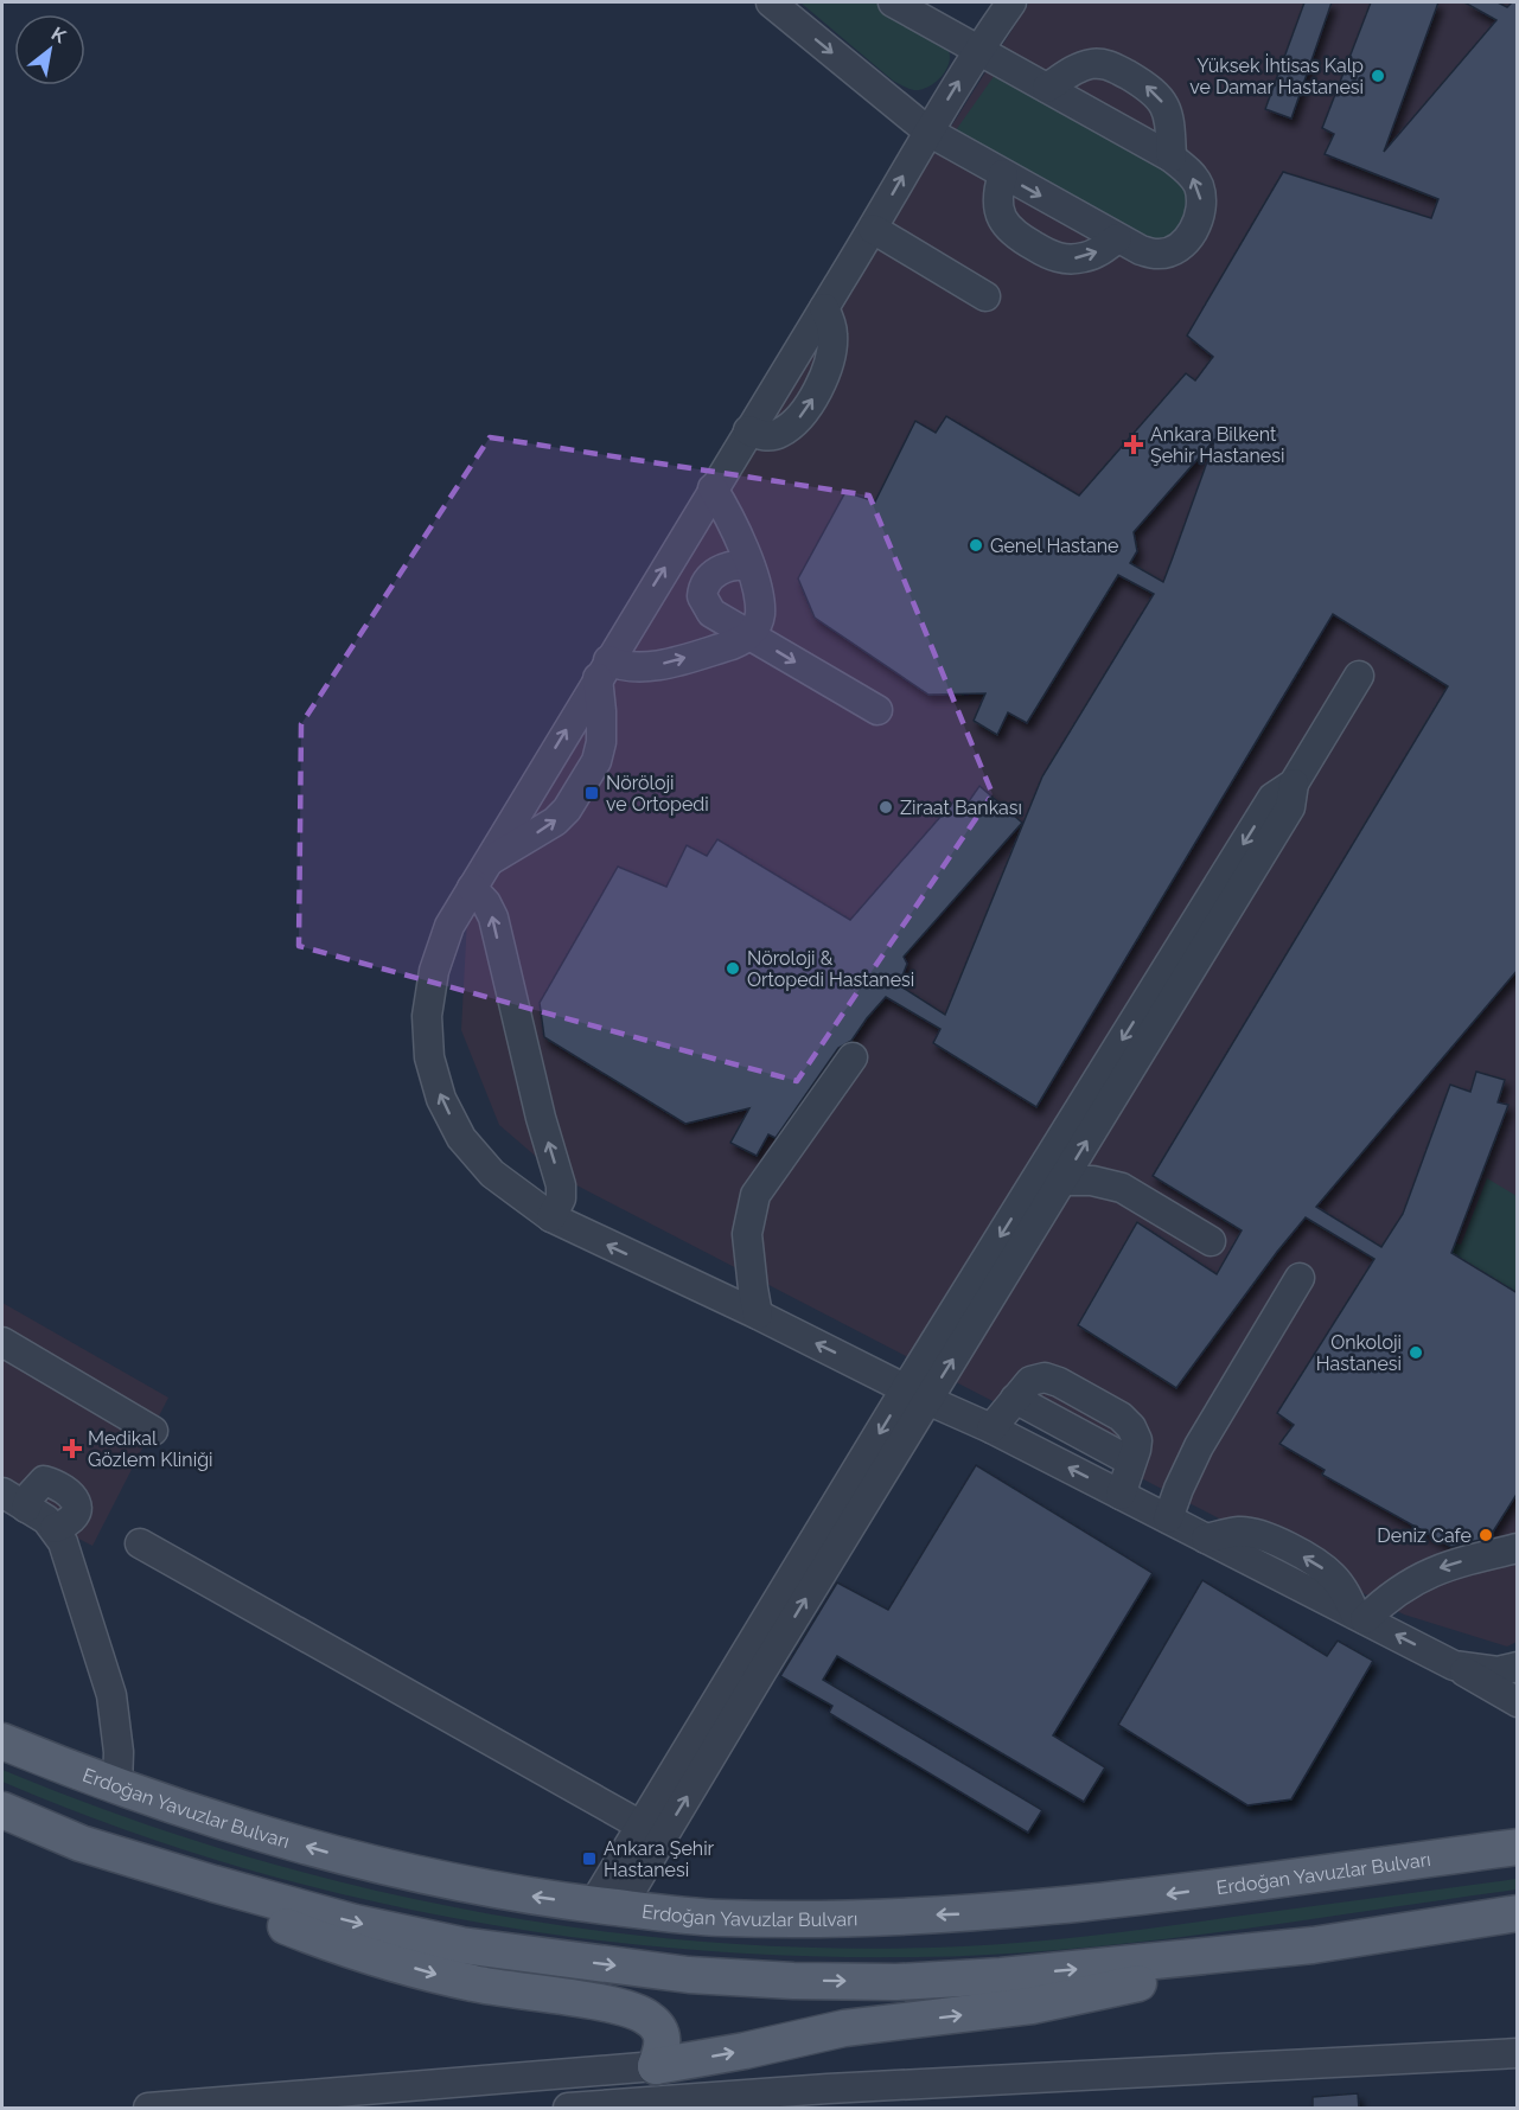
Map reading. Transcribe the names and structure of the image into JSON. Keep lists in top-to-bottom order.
{
  "streets": {
    "main road": ["Erdoğan Yavuzlar Bulvarı"]
  },
  "places": {
    "other": [
      "Yüksek İhtisas Kalp ve Damar Hastanesi",
      "Genel Hastane",
      "Ziraat Bankası",
      "Nöroloji & Ortopedi Hastanesi",
      "Onkoloji Hastanesi",
      "Deniz Cafe"
    ],
    "health": ["Ankara Bilkent Şehir Hastanesi", "Medikal Gözlem Kliniği"],
    "transit": ["Nöröloji ve Ortopedi", "Ankara Şehir Hastanesi"]
  },
  "north": "top right"
}
